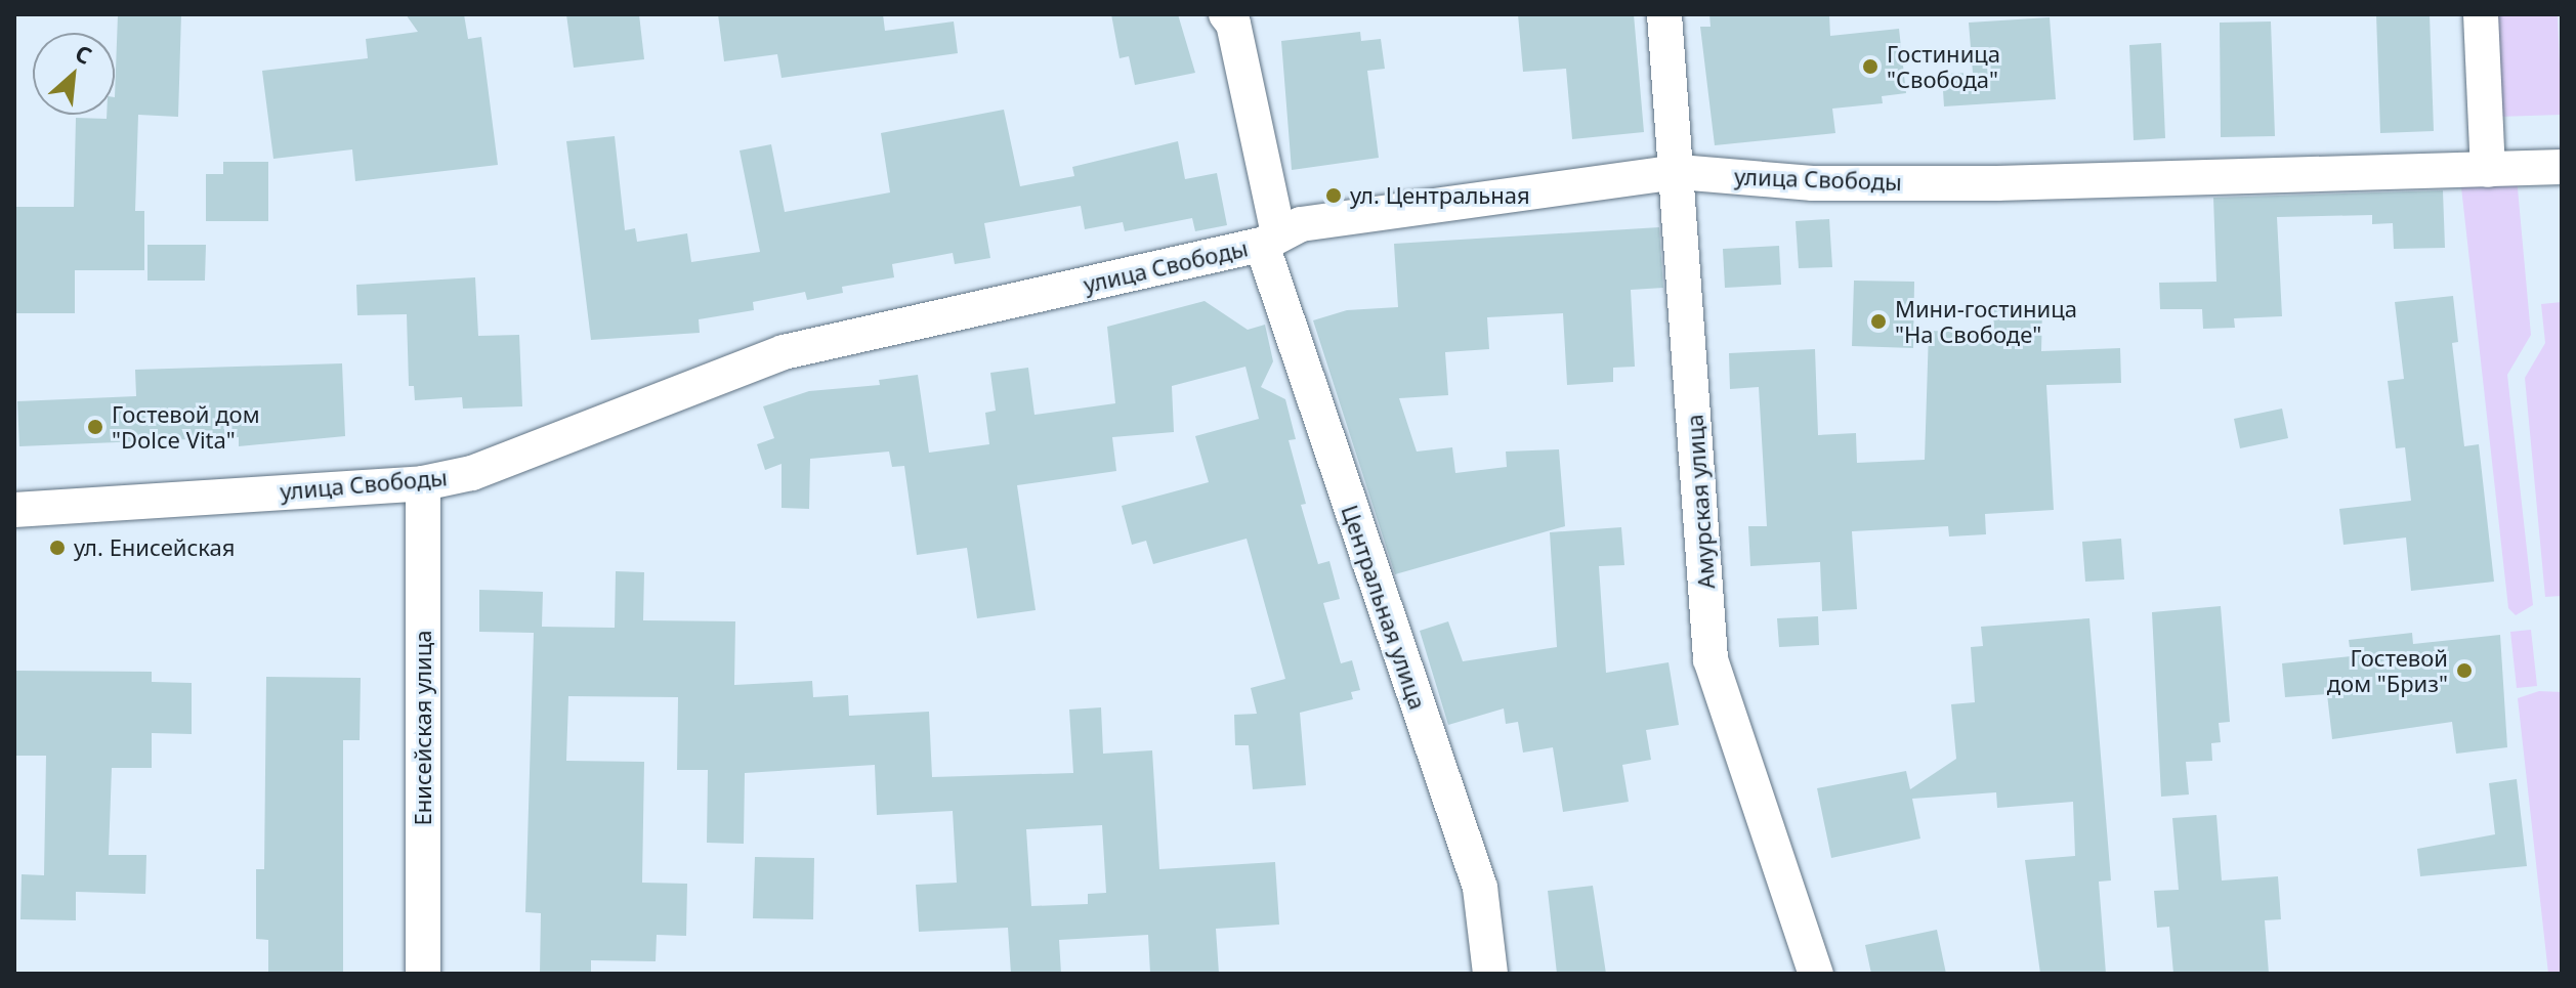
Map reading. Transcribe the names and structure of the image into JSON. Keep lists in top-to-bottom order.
{
  "streets": {
    "street": [
      "улица Свободы",
      "Амурская улица",
      "Центральная улица",
      "Енисейская улица"
    ]
  },
  "crossings": [
    ["улица Свободы", "Амурская улица"],
    ["улица Свободы", "Центральная улица"],
    ["улица Свободы", "Енисейская улица"]
  ],
  "places": [
    "Гостиница \"Свобода\"",
    "ул. Центральная",
    "Мини-гостиница \"На Свободе\"",
    "Гостевой дом \"Dolce Vita\"",
    "ул. Енисейская",
    "Гостевой дом \"Бриз\""
  ],
  "north": "top right"
}
